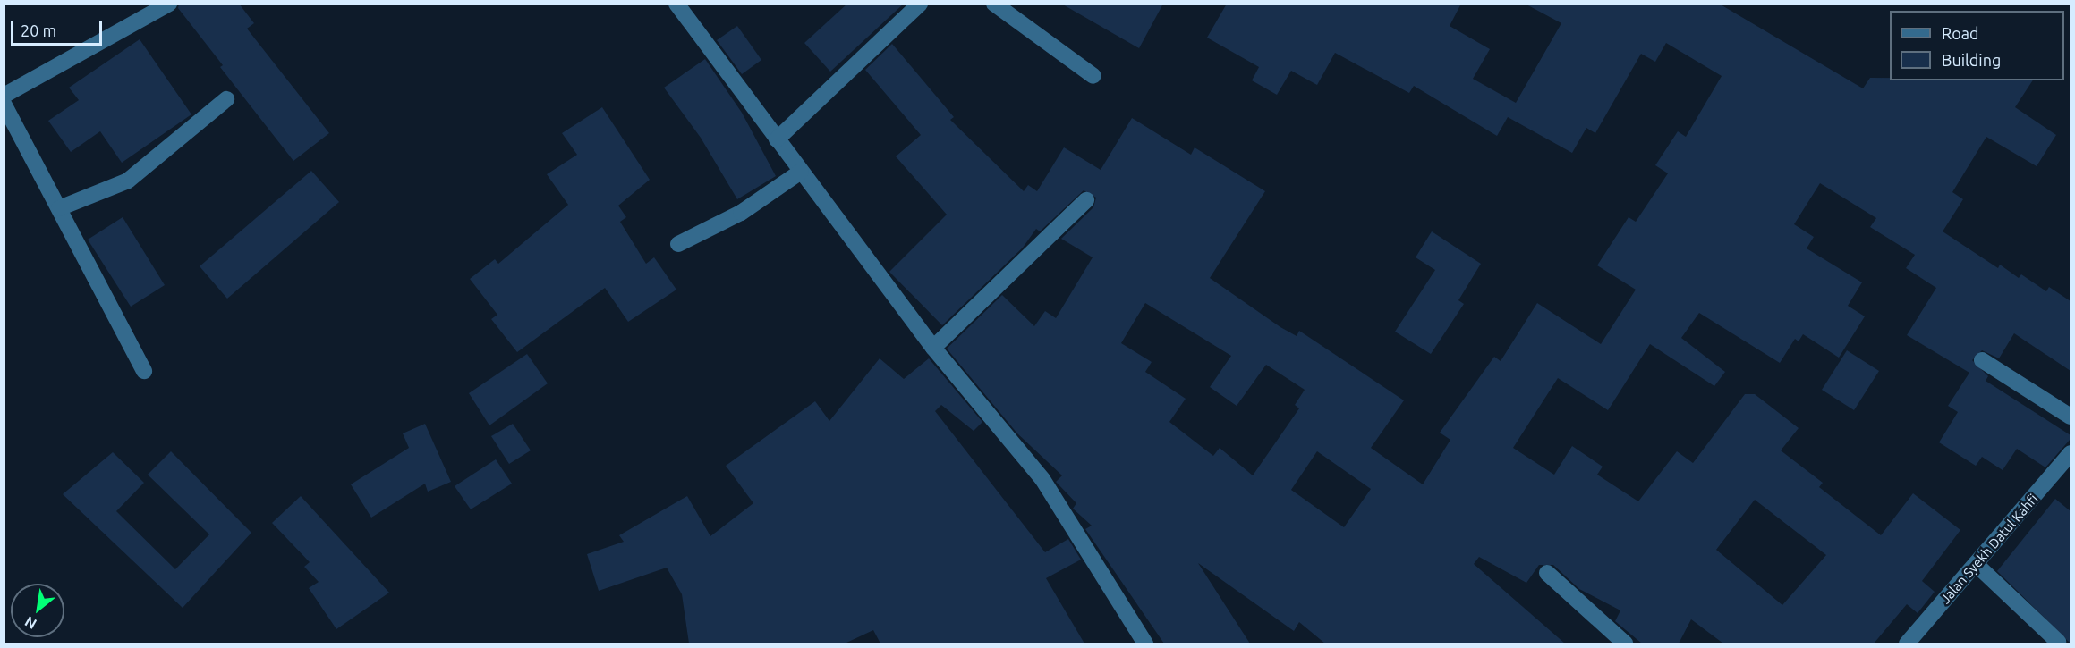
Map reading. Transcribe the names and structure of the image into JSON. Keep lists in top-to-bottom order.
{
  "streets": {
    "street": ["Jalan Syekh Datul Kahfi"]
  },
  "legend": ["Road", "Building"],
  "scale_bar": "20 m",
  "north": "bottom left"
}
